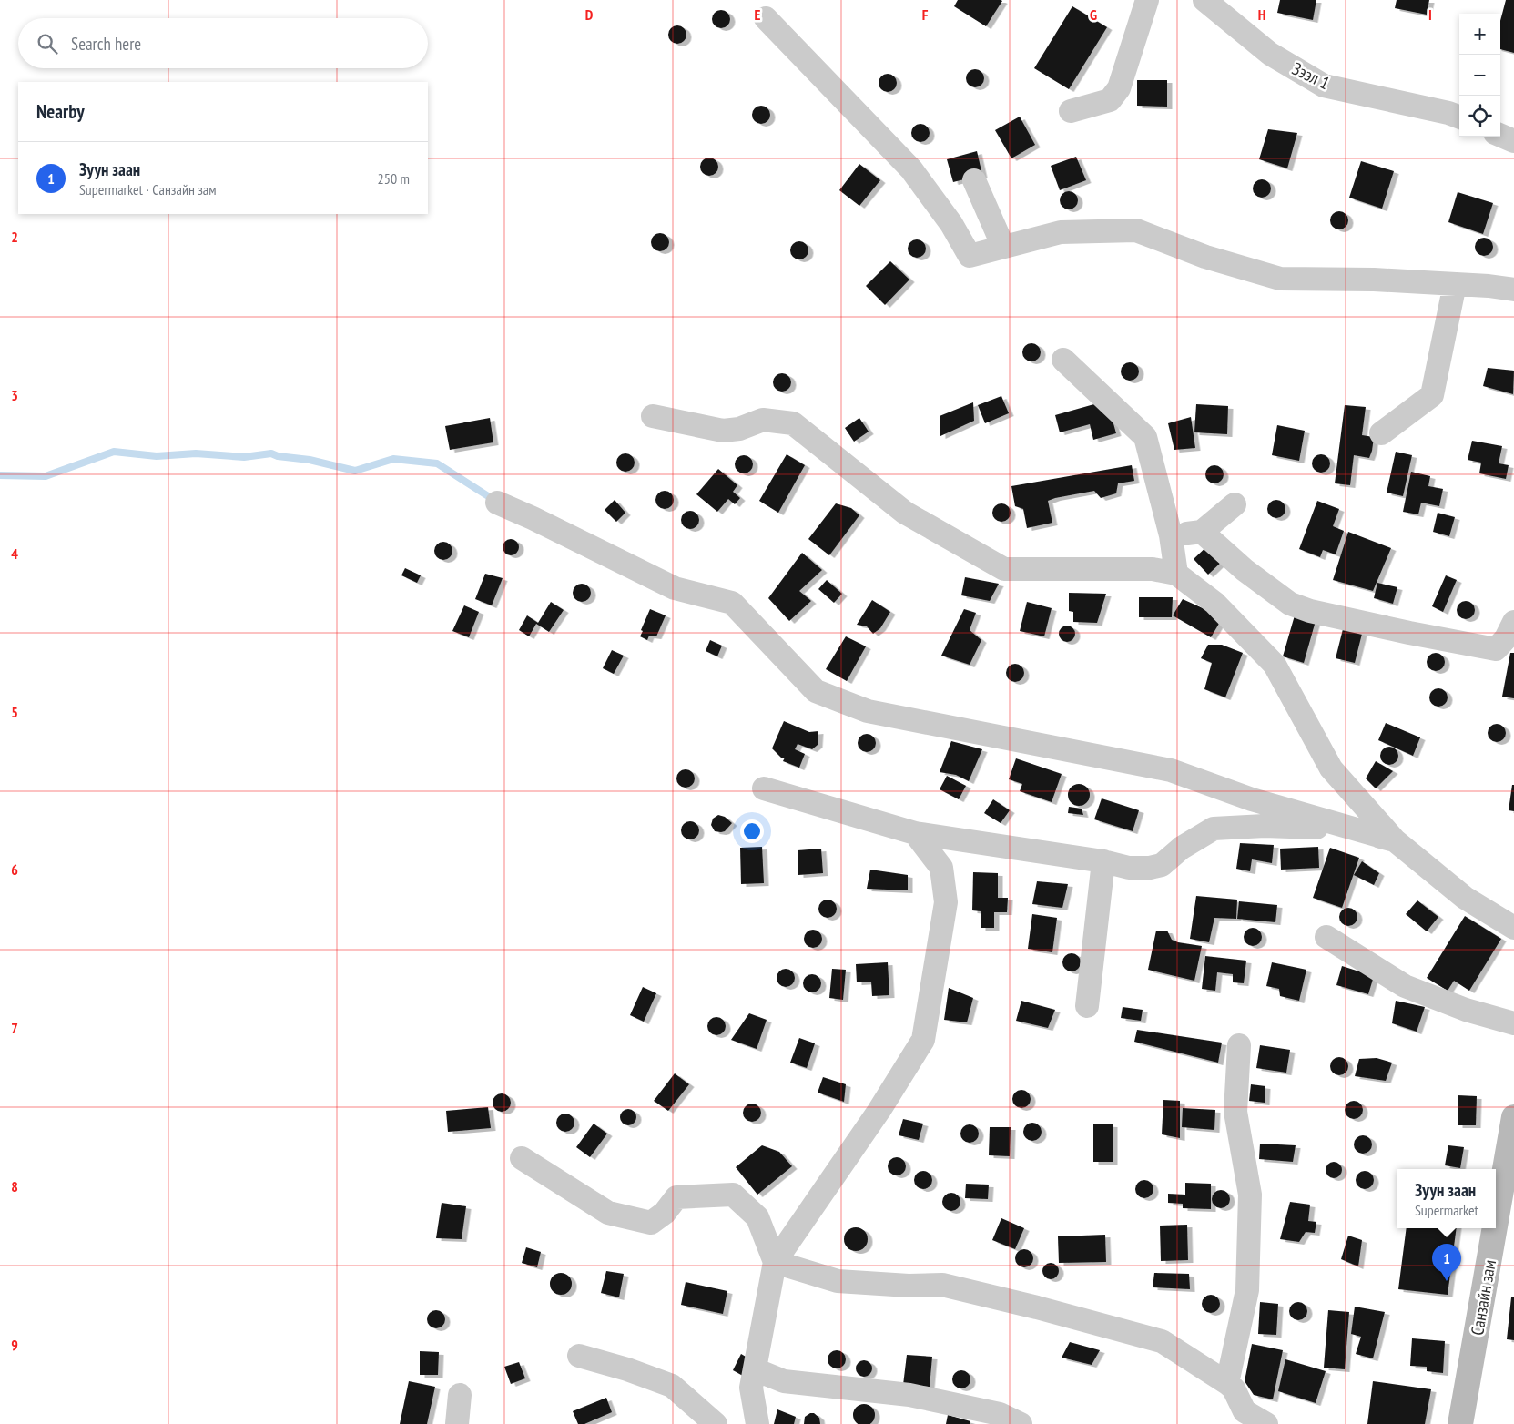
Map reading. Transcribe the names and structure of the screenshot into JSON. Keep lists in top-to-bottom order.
{
  "streets": {
    "main road": ["Санзайн зам"],
    "street": ["Зээл 1"]
  },
  "page": {
    "map_buttons": ["+", "−"],
    "search": "Search here",
    "heading": "Nearby",
    "list": [
      {
        "mark": "1",
        "name": "Зуун заан",
        "note": "Supermarket · Санзайн зам",
        "value": "250 m"
      }
    ],
    "popup": ["Зуун заан", "Supermarket"],
    "pins": "1"
  },
  "grid": {
    "columns": [
      "D",
      "E",
      "F",
      "G",
      "H",
      "I"
    ],
    "rows": [
      "2",
      "3",
      "4",
      "5",
      "6",
      "7",
      "8",
      "9"
    ]
  }
}
